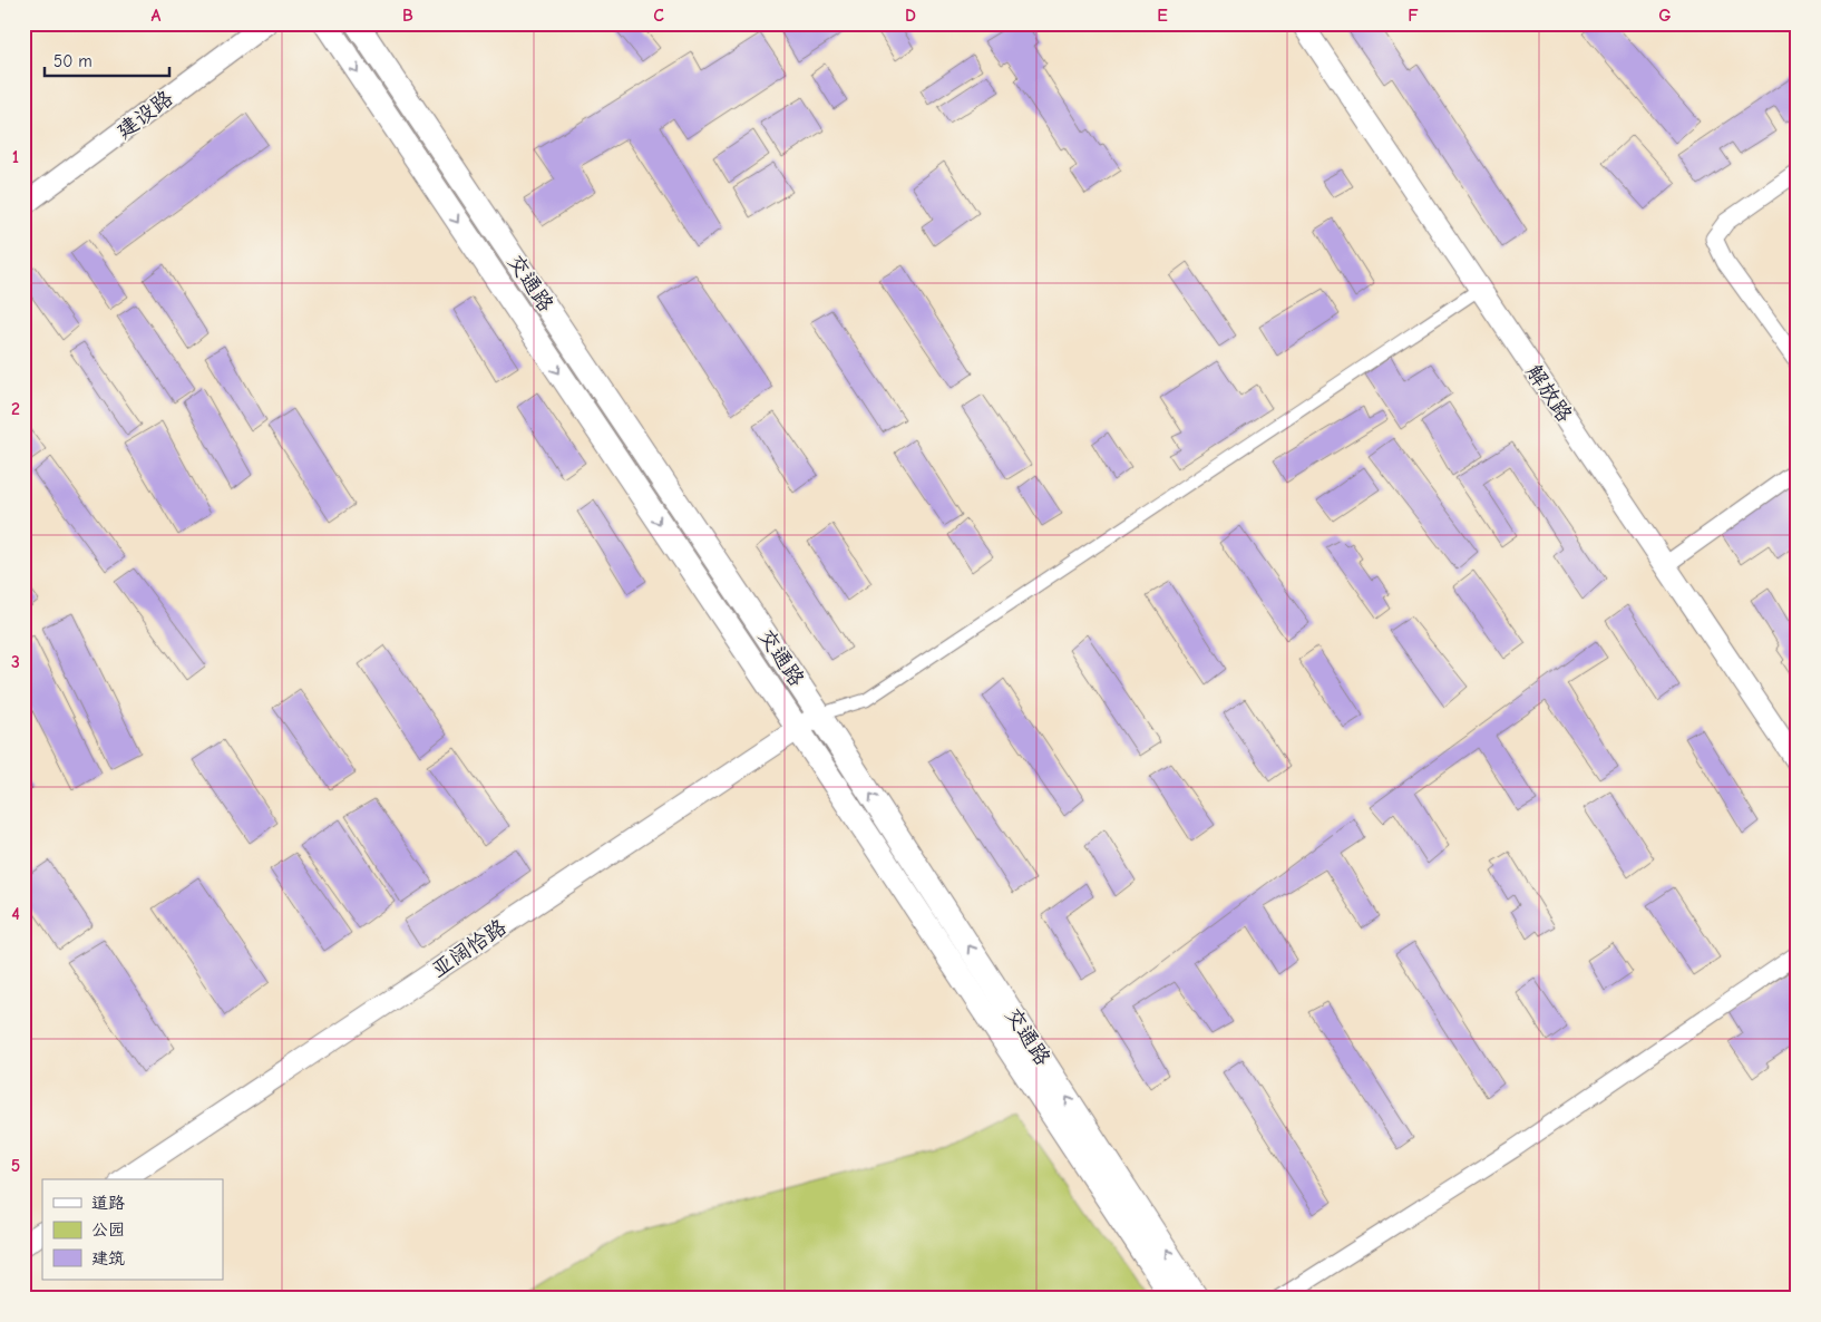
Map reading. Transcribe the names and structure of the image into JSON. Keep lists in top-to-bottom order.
{
  "streets": {
    "main road": ["交通路"],
    "street": ["建设路", "解放路", "亚阔恰路"]
  },
  "crossings": [
    ["交通路", "亚阔恰路"]
  ],
  "legend": ["道路", "公园", "建筑"],
  "scale_bar": "50 m",
  "grid": {
    "columns": [
      "A",
      "B",
      "C",
      "D",
      "E",
      "F",
      "G"
    ],
    "rows": [
      "1",
      "2",
      "3",
      "4",
      "5"
    ]
  }
}
